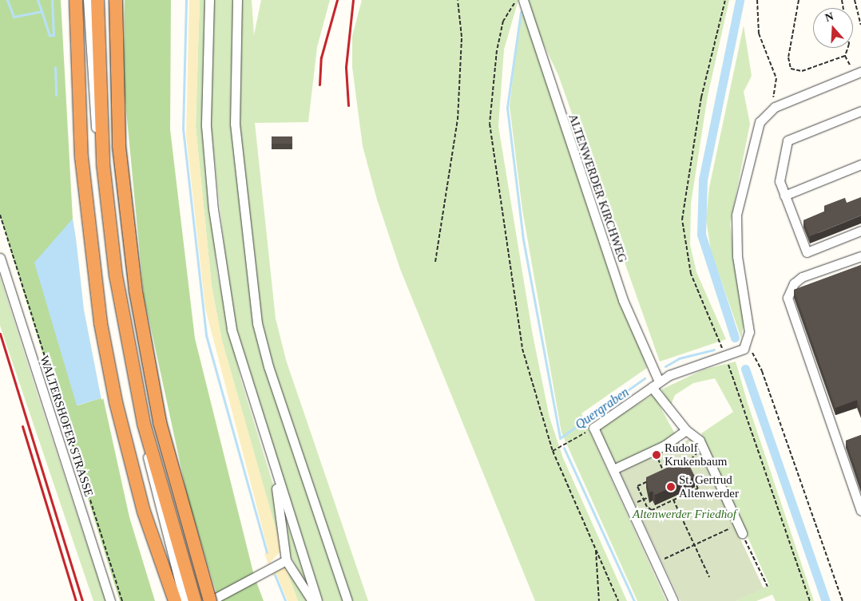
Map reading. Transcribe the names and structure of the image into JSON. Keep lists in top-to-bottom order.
{
  "streets": {
    "street": ["ALTENWERDER KIRCHWEG", "WALTERSHOFER STRASSE"]
  },
  "water": ["Quergraben"],
  "parks": ["Altenwerder Friedhof"],
  "places": ["Rudolf Krukenbaum", "St. Gertrud Altenwerder"],
  "north": "top"
}
